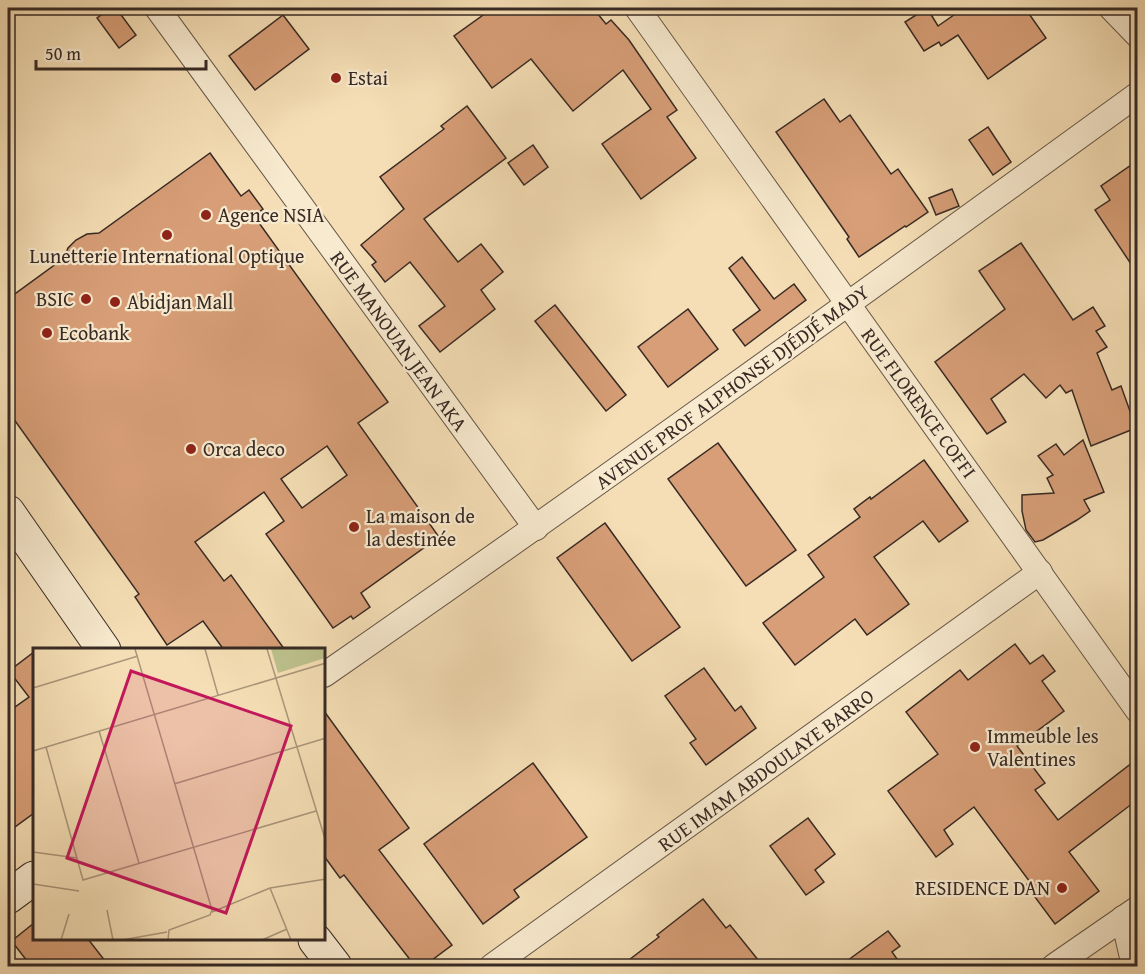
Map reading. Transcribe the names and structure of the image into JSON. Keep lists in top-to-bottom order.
{
  "streets": {
    "street": [
      "RUE MANOUAN JEAN AKA",
      "AVENUE PROF ALPHONSE DJÉDJÉ MADY",
      "RUE FLORENCE COFFI",
      "RUE IMAM ABDOULAYE BARRO"
    ]
  },
  "crossings": [
    ["RUE MANOUAN JEAN AKA", "AVENUE PROF ALPHONSE DJÉDJÉ MADY"],
    ["AVENUE PROF ALPHONSE DJÉDJÉ MADY", "RUE FLORENCE COFFI"],
    ["RUE FLORENCE COFFI", "RUE IMAM ABDOULAYE BARRO"]
  ],
  "places": [
    "Estai",
    "Agence NSIA",
    "Lunetterie International Optique",
    "BSIC",
    "Abidjan Mall",
    "Ecobank",
    "Orca deco",
    "La maison de la destinée",
    "Immeuble les Valentines",
    "RESIDENCE DAN"
  ],
  "scale_bar": "50 m"
}
